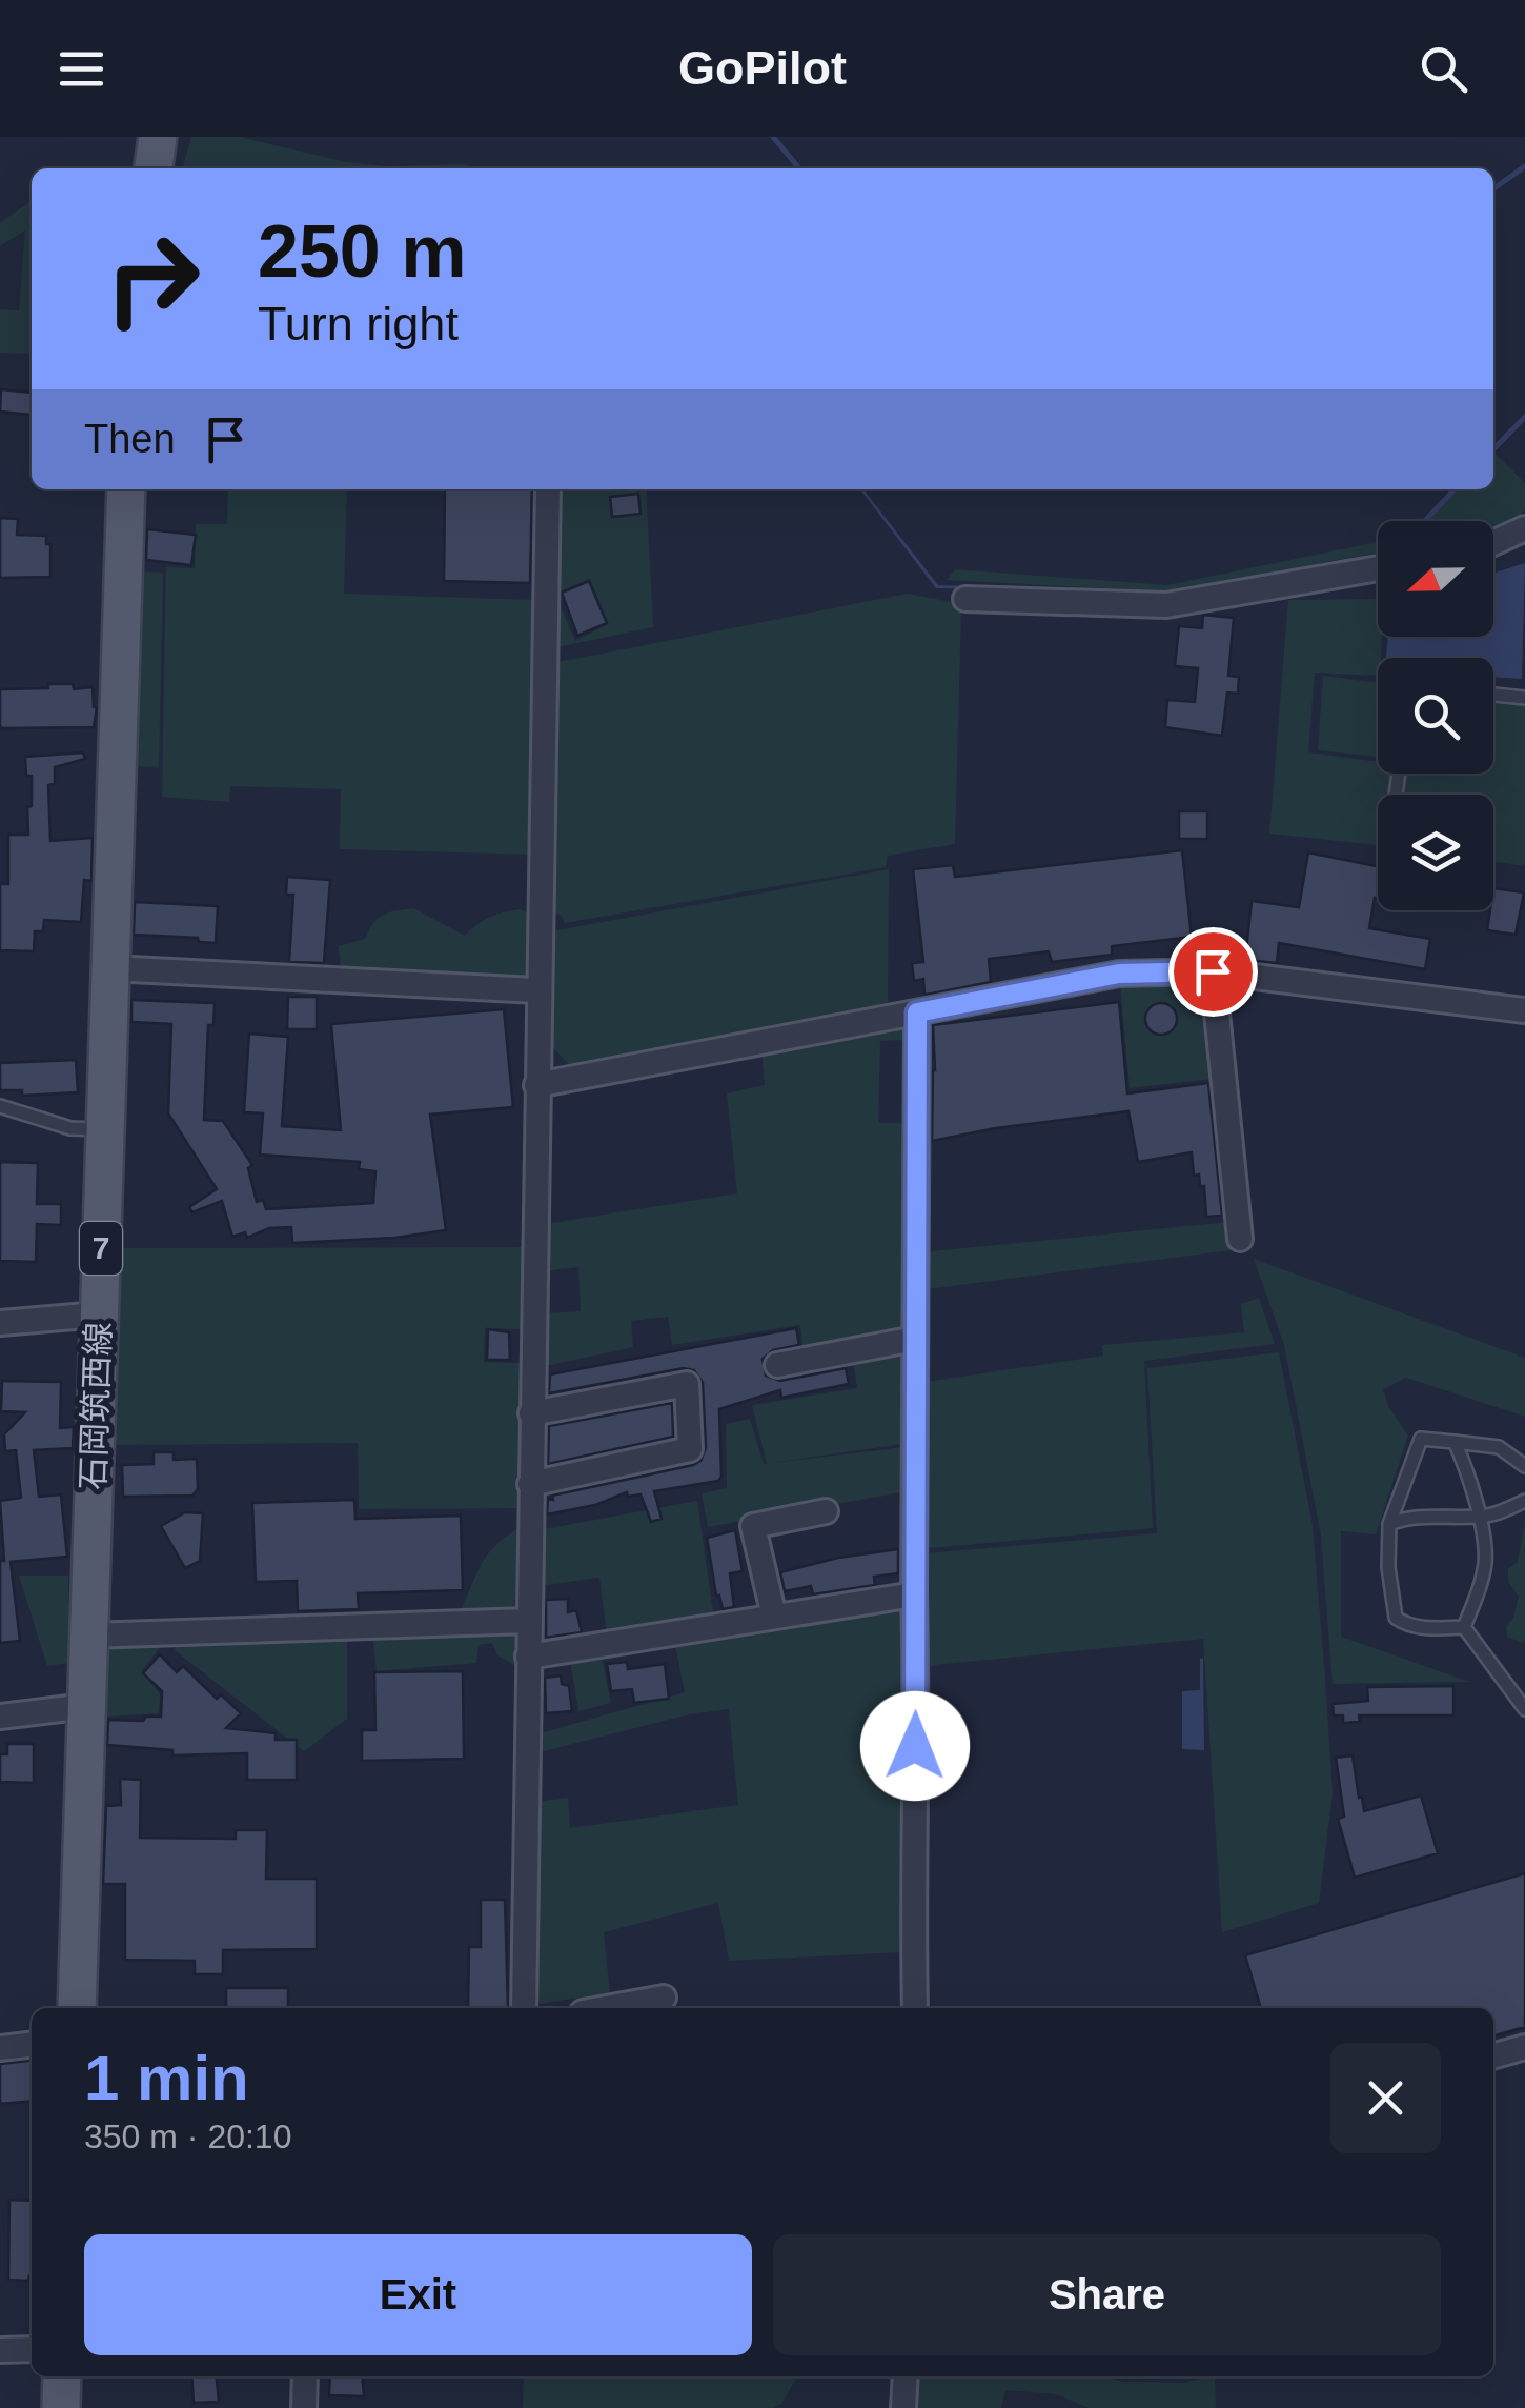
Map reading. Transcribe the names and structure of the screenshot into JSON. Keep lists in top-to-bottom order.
{
  "streets": {
    "main road": ["7", "石岡筑西線"]
  },
  "north": "left",
  "page": {
    "header": "GoPilot",
    "turn": ["250 m", "Turn right"],
    "then": "Then",
    "heading": ["1 min", "350 m · 20:10"],
    "buttons": ["Exit", "Share"]
  }
}
